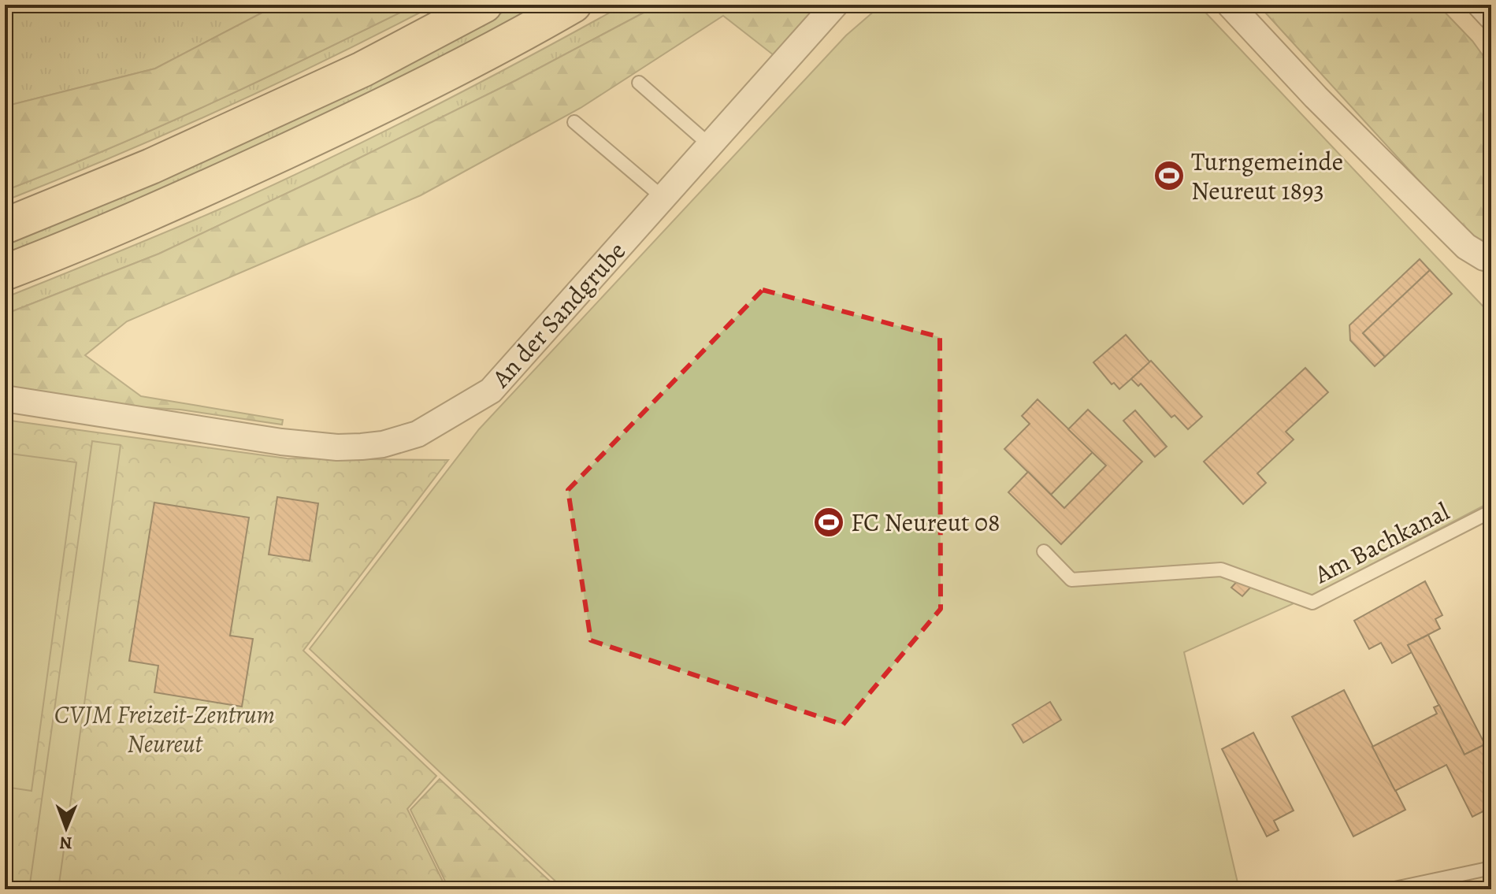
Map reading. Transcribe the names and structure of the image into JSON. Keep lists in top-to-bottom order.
{
  "streets": {
    "street": ["An der Sandgrube"],
    "lane": ["Am Bachkanal"]
  },
  "parks": ["CVJM Freizeit-Zentrum Neureut"],
  "places": {
    "sports": ["Turngemeinde Neureut 1893", "FC Neureut 08"]
  },
  "north": "bottom"
}
